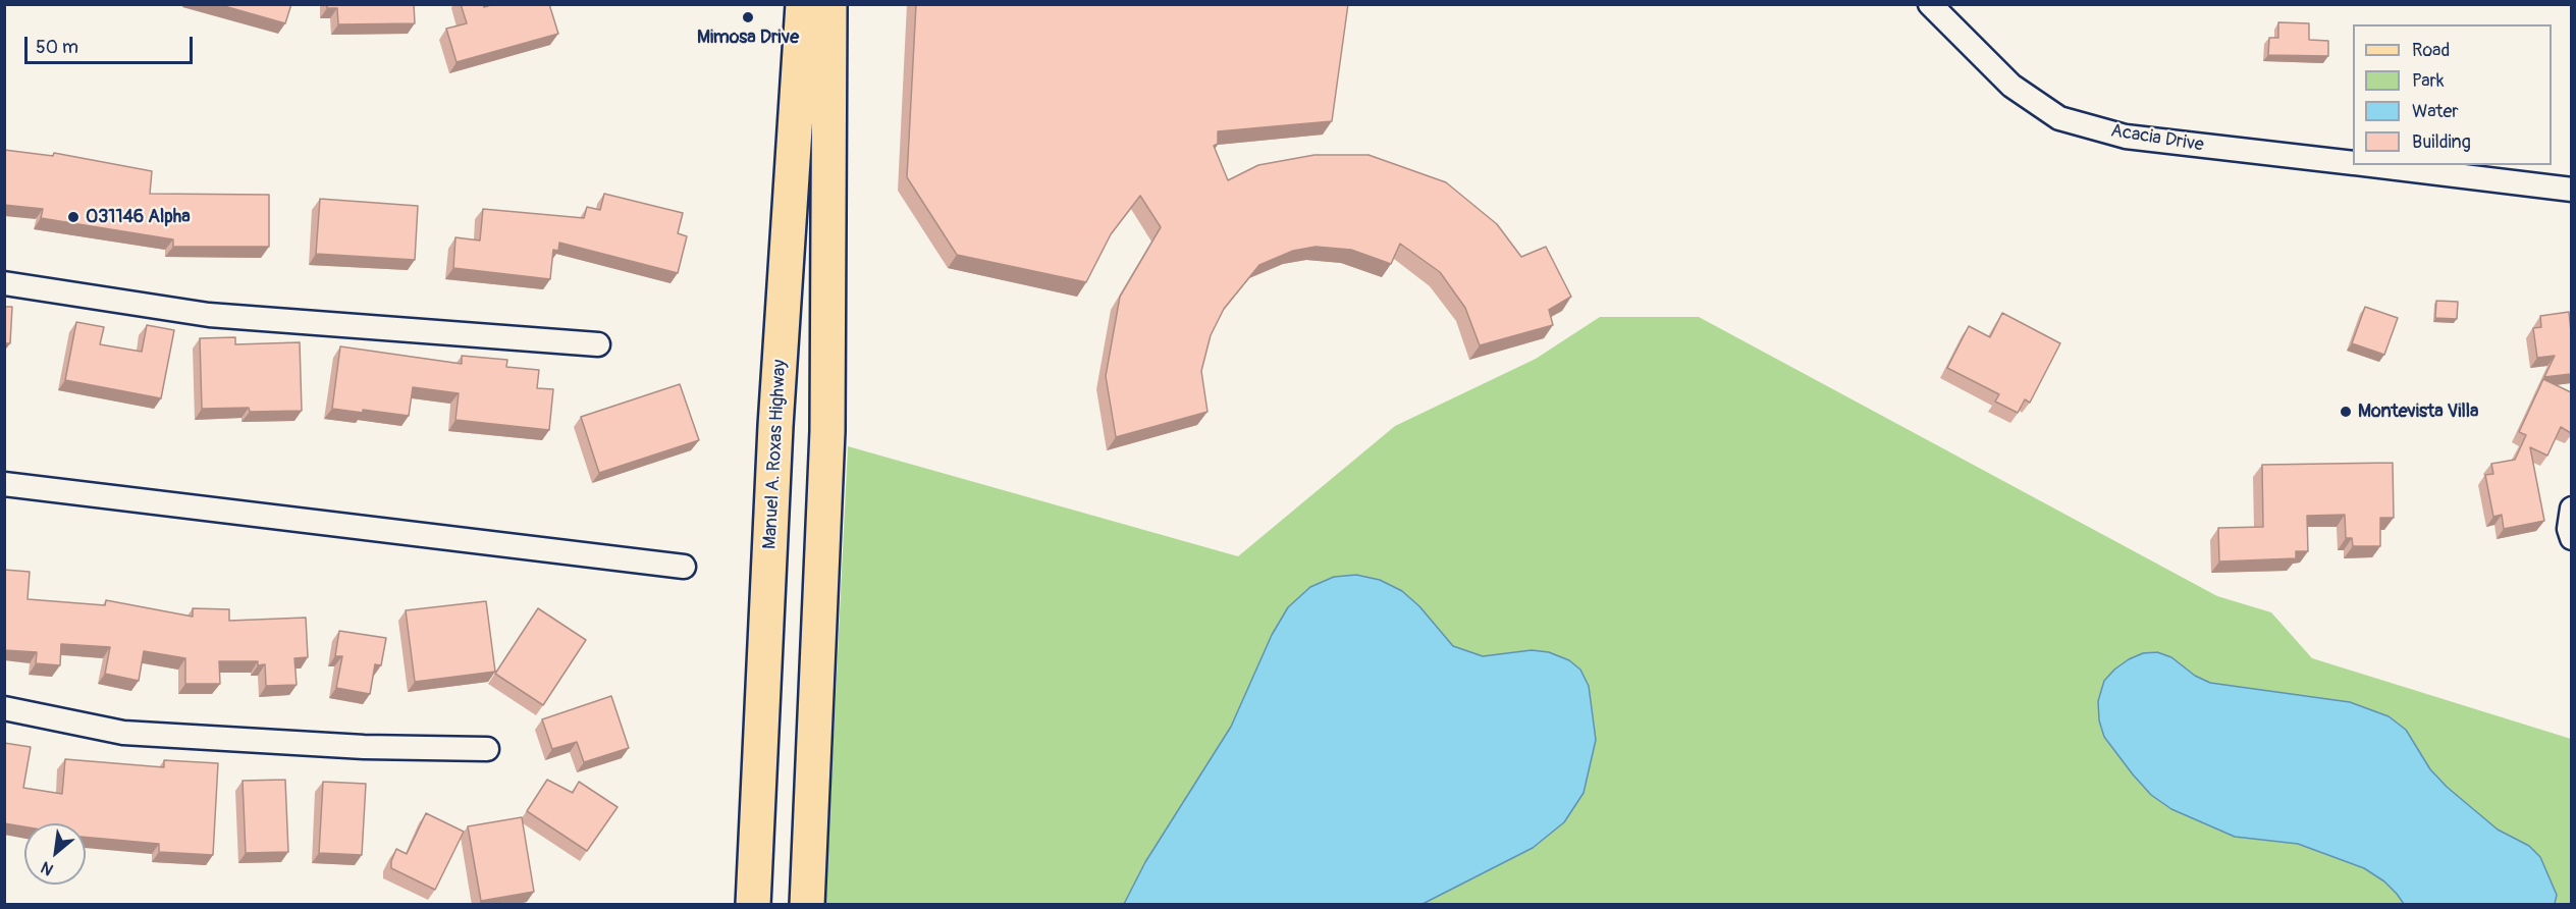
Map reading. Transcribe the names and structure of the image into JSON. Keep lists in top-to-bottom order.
{
  "streets": {
    "main road": ["Manuel A. Roxas Highway"],
    "street": ["Acacia Drive"]
  },
  "places": ["Mimosa Drive", "031146 Alpha", "Montevista Villa"],
  "legend": [
    "Road",
    "Park",
    "Water",
    "Building"
  ],
  "scale_bar": "50 m",
  "north": "bottom left"
}
